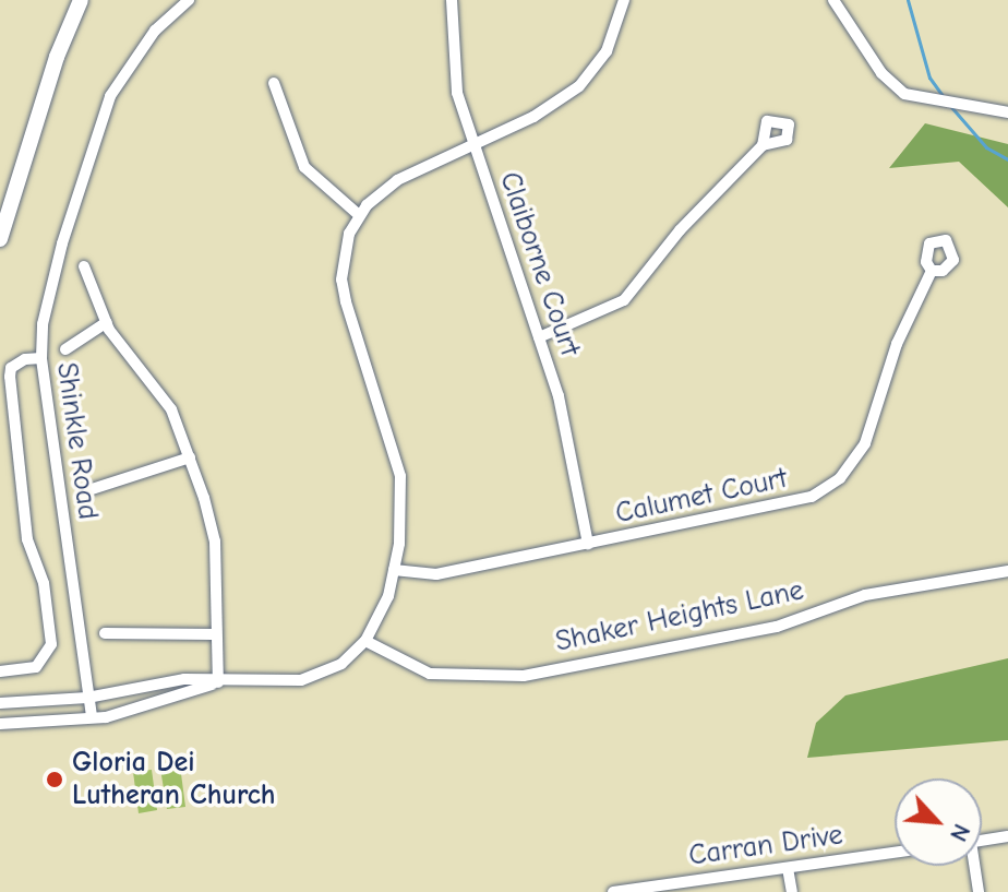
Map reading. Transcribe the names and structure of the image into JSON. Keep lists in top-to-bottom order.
{
  "streets": {
    "street": [
      "Claiborne Court",
      "Shinkle Road",
      "Calumet Court",
      "Shaker Heights Lane",
      "Carran Drive"
    ]
  },
  "crossings": [
    ["Claiborne Court", "Calumet Court"]
  ],
  "places": ["Gloria Dei Lutheran Church"],
  "north": "bottom right"
}
